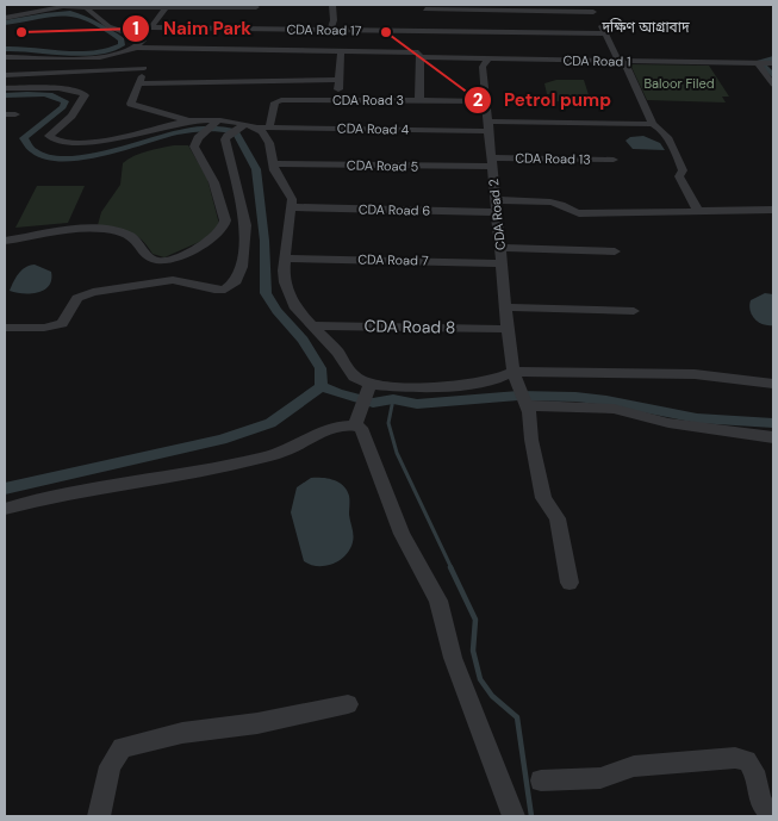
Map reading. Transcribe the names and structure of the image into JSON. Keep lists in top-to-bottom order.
{
  "streets": {
    "street": [
      "CDA Road 17",
      "CDA Road 1",
      "CDA Road 3",
      "CDA Road 4",
      "CDA Road 13",
      "CDA Road 5",
      "CDA Road 6",
      "CDA Road 2",
      "CDA Road 7",
      "CDA Road 8"
    ]
  },
  "crossings": [
    ["CDA Road 17", "CDA Road 1"],
    ["CDA Road 1", "CDA Road 2"],
    ["CDA Road 3", "CDA Road 4"],
    ["CDA Road 3", "CDA Road 2"],
    ["CDA Road 4", "CDA Road 2"],
    ["CDA Road 13", "CDA Road 5"],
    ["CDA Road 13", "CDA Road 2"],
    ["CDA Road 5", "CDA Road 2"],
    ["CDA Road 6", "CDA Road 2"],
    ["CDA Road 2", "CDA Road 7"],
    ["CDA Road 2", "CDA Road 8"]
  ],
  "districts": ["দক্ষিণ আগ্রাবাদ"],
  "parks": ["Baloor Filed"],
  "places": ["Naim Park", "Petrol pump"]
}
